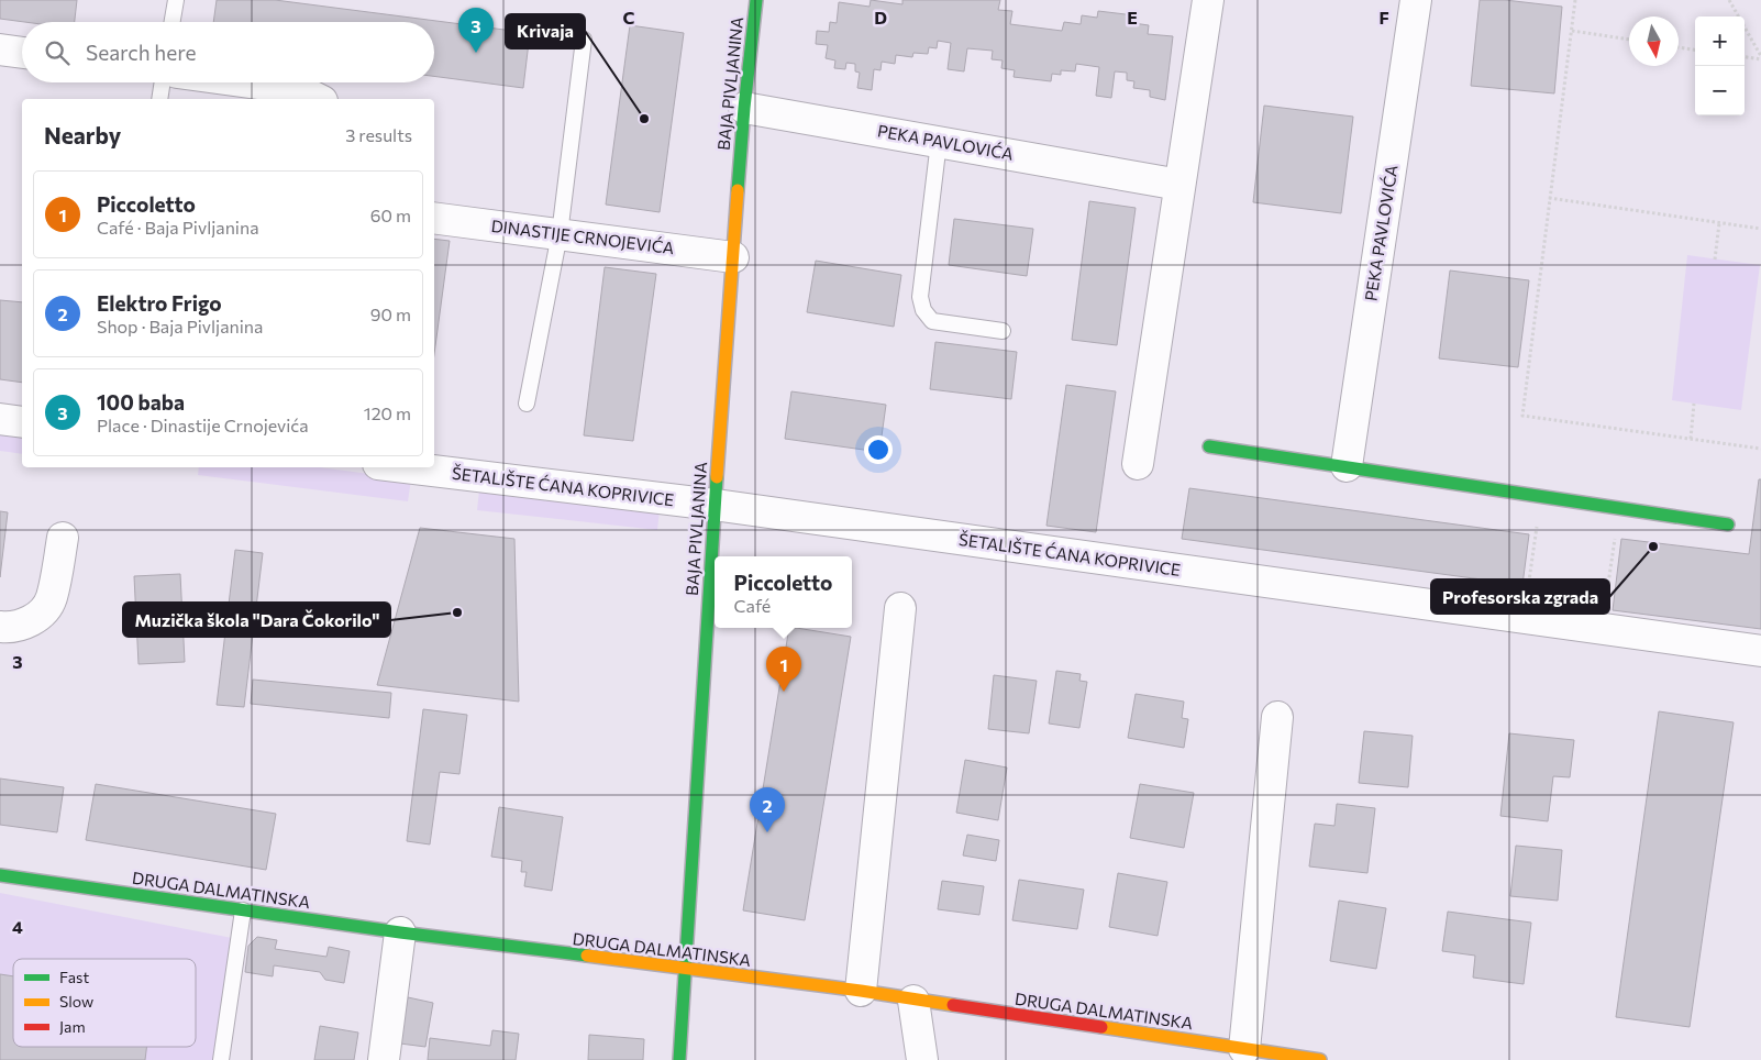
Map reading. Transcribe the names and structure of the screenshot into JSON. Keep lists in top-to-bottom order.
{
  "streets": {
    "street": [
      "BAJA PIVLJANINA",
      "PEKA PAVLOVIĆA",
      "DINASTIJE CRNOJEVIĆA",
      "ŠETALIŠTE ĆANA KOPRIVICE",
      "DRUGA DALMATINSKA"
    ]
  },
  "crossings": [
    ["BAJA PIVLJANINA", "PEKA PAVLOVIĆA"],
    ["BAJA PIVLJANINA", "DINASTIJE CRNOJEVIĆA"],
    ["BAJA PIVLJANINA", "ŠETALIŠTE ĆANA KOPRIVICE"],
    ["BAJA PIVLJANINA", "DRUGA DALMATINSKA"]
  ],
  "places": ["Krivaja", "Profesorska zgrada", "Muzička škola \"Dara Čokorilo\""],
  "legend": ["Fast", "Slow", "Jam"],
  "north": "bottom",
  "page": {
    "pins": ["3", "1", "2"],
    "map_buttons": ["+", "−"],
    "search": "Search here",
    "heading": ["Nearby", "3 results"],
    "list": [
      {
        "mark": "1",
        "name": "Piccoletto",
        "note": "Café · Baja Pivljanina",
        "value": "60 m"
      },
      {
        "mark": "2",
        "name": "Elektro Frigo",
        "note": "Shop · Baja Pivljanina",
        "value": "90 m"
      },
      {
        "mark": "3",
        "name": "100 baba",
        "note": "Place · Dinastije Crnojevića",
        "value": "120 m"
      }
    ],
    "popup": ["Piccoletto", "Café"]
  },
  "grid": {
    "columns": [
      "C",
      "D",
      "E",
      "F"
    ],
    "rows": ["3", "4"]
  }
}
